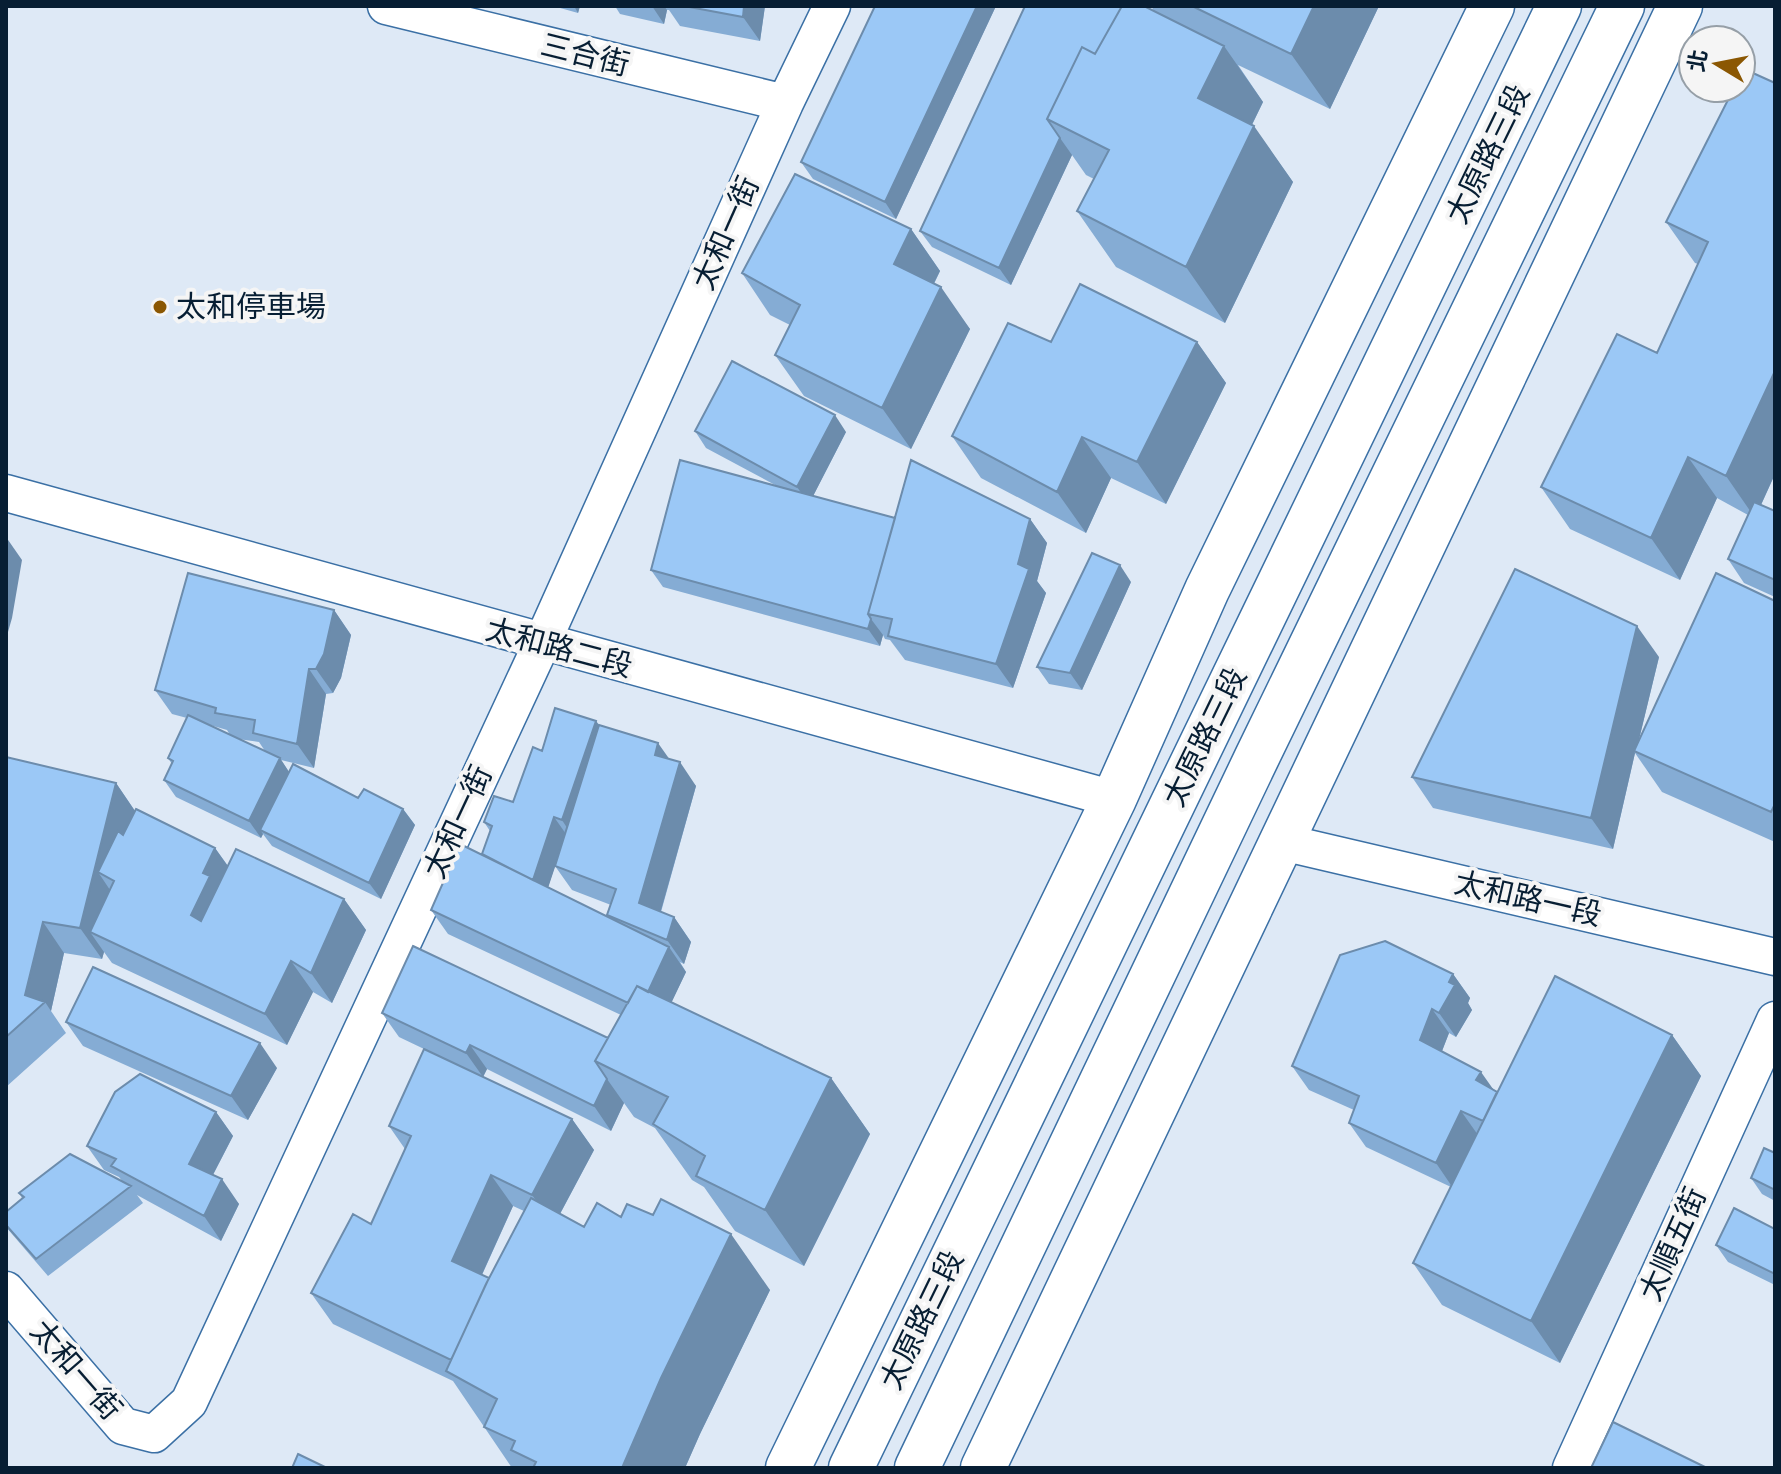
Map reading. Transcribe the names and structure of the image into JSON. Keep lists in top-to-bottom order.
{
  "streets": {
    "main road": ["太原路三段"],
    "street": [
      "三合街",
      "太和一街",
      "太和路二段",
      "太和路一段",
      "太順五街"
    ]
  },
  "crossings": [
    ["三合街", "太和一街"],
    ["太原路三段", "太和路二段"],
    ["太和一街", "太和路二段"]
  ],
  "places": ["太和停車場"],
  "north": "left"
}
